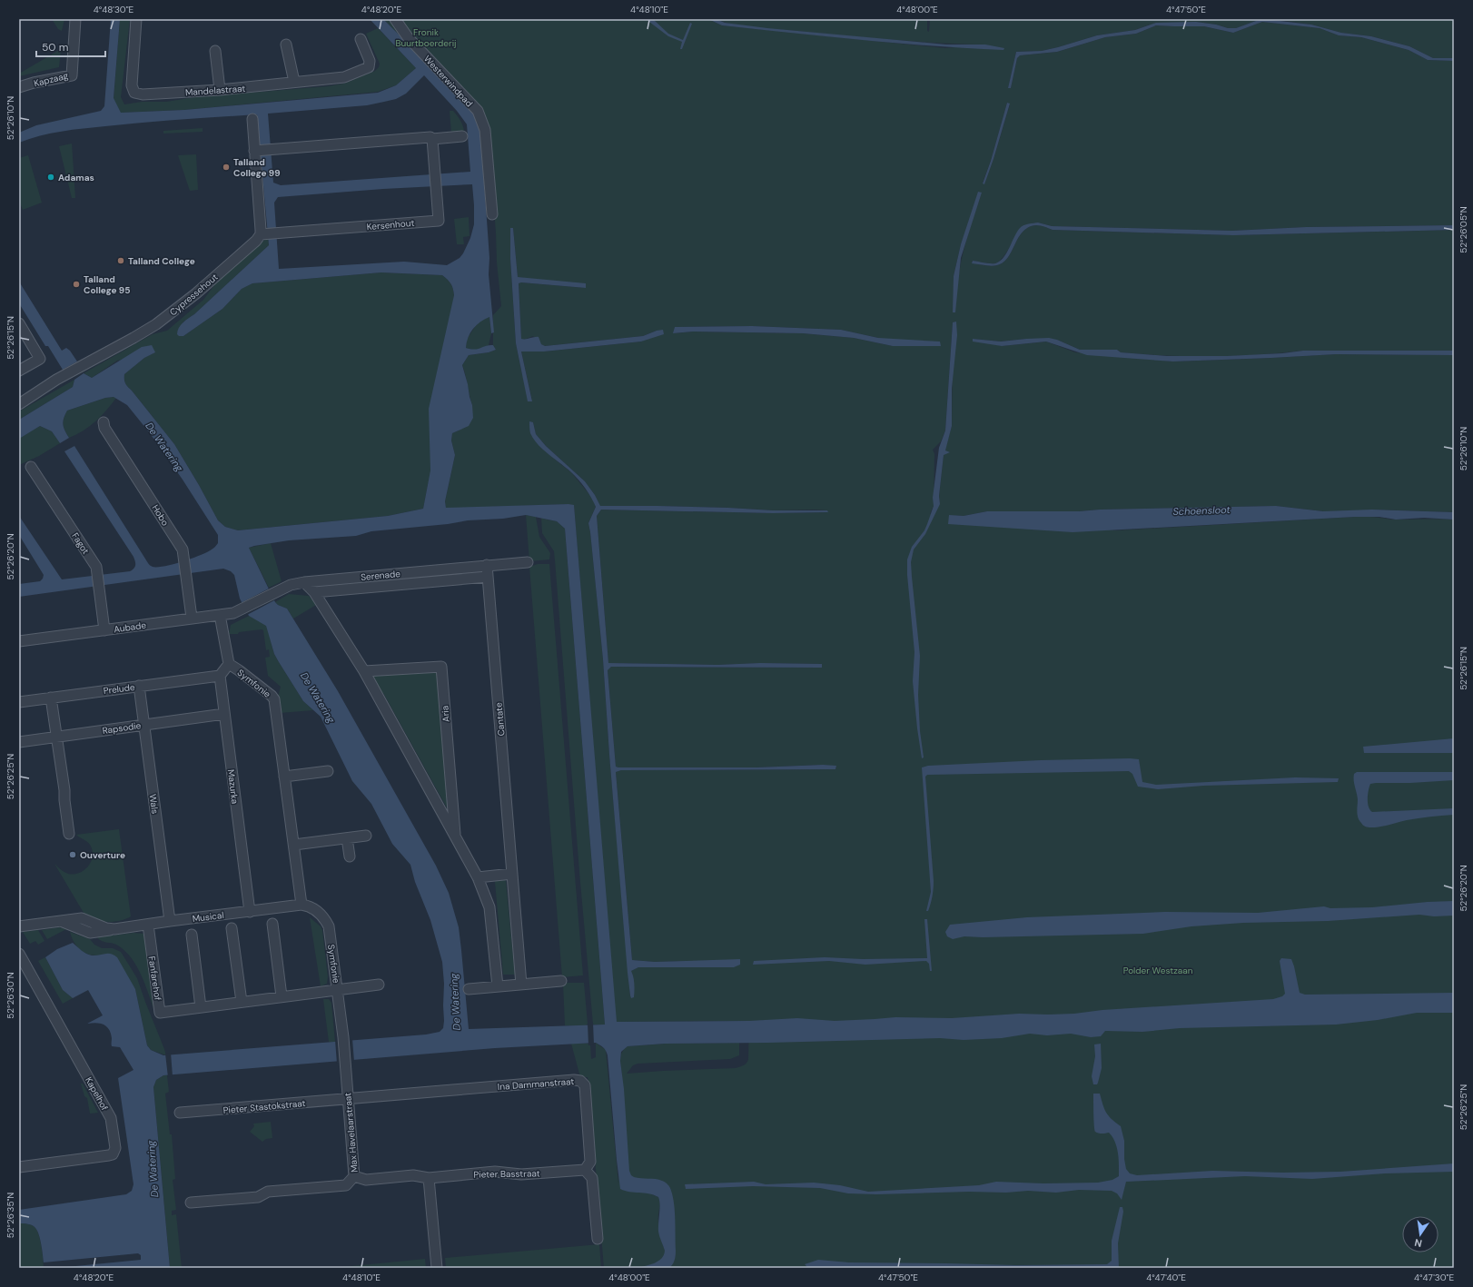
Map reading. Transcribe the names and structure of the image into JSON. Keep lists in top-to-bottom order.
{
  "streets": {
    "street": [
      "Kapzaag",
      "Westerwindpad",
      "Mandelastraat",
      "Kersenhout",
      "Cypressehout",
      "Hobo",
      "Fagot",
      "Serenade",
      "Aubade",
      "Symfonie",
      "Prelude",
      "Aria",
      "Cantate",
      "Rapsodie",
      "Mazurka",
      "Wals",
      "Musical",
      "Fanfarehof",
      "Ina Dammanstraat",
      "Kapelhof",
      "Pieter Stastokstraat",
      "Max Havelaarstraat",
      "Pieter Basstraat"
    ]
  },
  "crossings": [
    ["Kersenhout", "Cypressehout"],
    ["Hobo", "Aubade"],
    ["Fagot", "Aubade"],
    ["Serenade", "Aubade"],
    ["Serenade", "Aria"],
    ["Serenade", "Cantate"],
    ["Aubade", "Symfonie"],
    ["Symfonie", "Musical"],
    ["Symfonie", "Fanfarehof"],
    ["Symfonie", "Max Havelaarstraat"],
    ["Prelude", "Mazurka"],
    ["Prelude", "Wals"],
    ["Rapsodie", "Mazurka"],
    ["Rapsodie", "Wals"],
    ["Mazurka", "Musical"],
    ["Wals", "Musical"],
    ["Musical", "Fanfarehof"],
    ["Fanfarehof", "Max Havelaarstraat"],
    ["Ina Dammanstraat", "Pieter Stastokstraat"],
    ["Ina Dammanstraat", "Max Havelaarstraat"],
    ["Ina Dammanstraat", "Pieter Basstraat"],
    ["Pieter Stastokstraat", "Max Havelaarstraat"],
    ["Max Havelaarstraat", "Pieter Basstraat"]
  ],
  "water": ["De Watering", "Schoensloot"],
  "parks": ["Fronik Buurtboerderij", "Polder Westzaan"],
  "places": [
    "Talland College 99",
    "Adamas",
    "Talland College",
    "Talland College 95",
    "Ouverture"
  ],
  "scale_bar": "50 m",
  "north": "bottom",
  "coordinates": [
    "4°48'30\"E",
    "4°48'20\"E",
    "4°48'10\"E",
    "4°48'00\"E",
    "4°47'50\"E",
    "52°26'10\"N",
    "52°26'05\"N",
    "52°26'15\"N",
    "52°26'20\"N",
    "52°26'25\"N",
    "52°26'30\"N",
    "52°26'35\"N",
    "4°47'40\"E",
    "4°47'30\"E"
  ]
}
